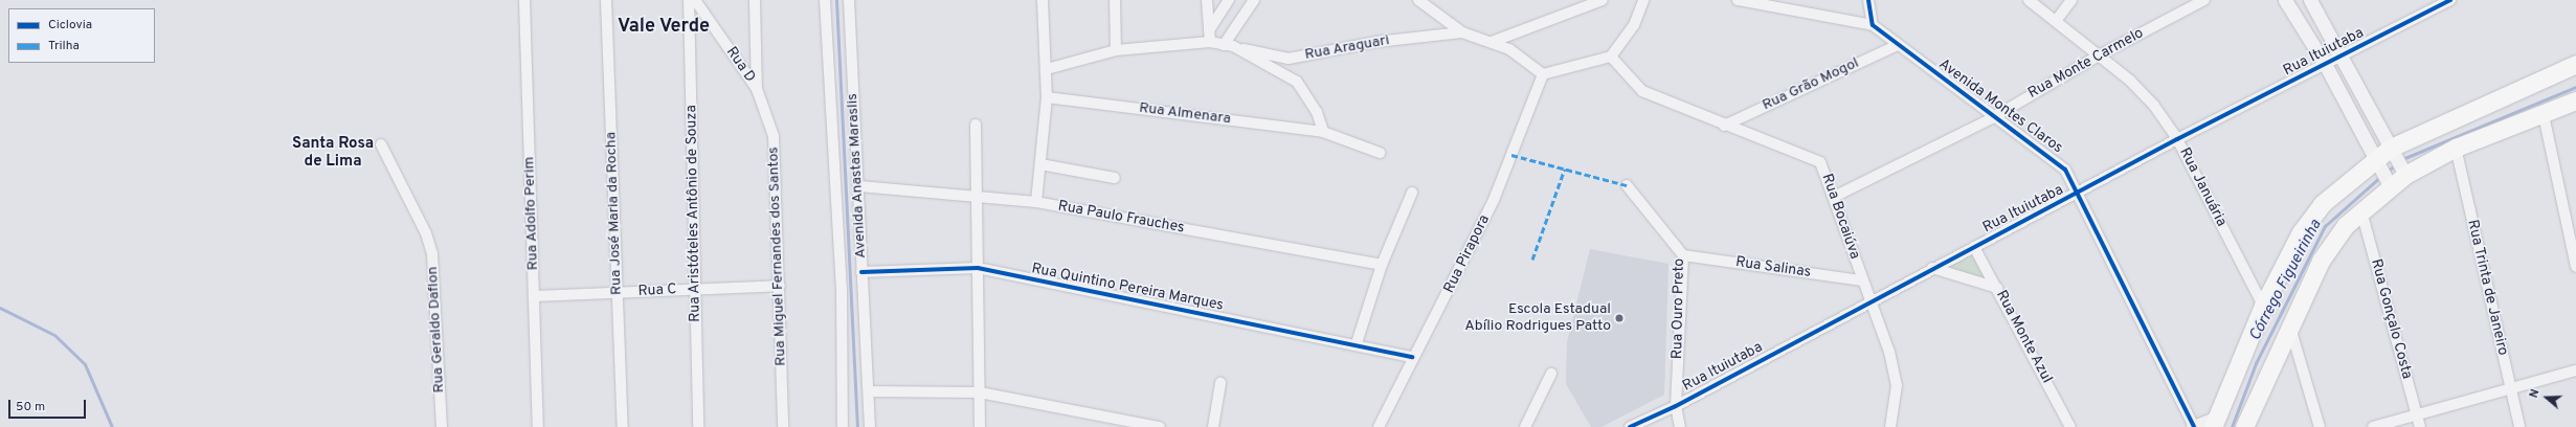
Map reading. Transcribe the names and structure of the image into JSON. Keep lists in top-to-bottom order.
{
  "streets": {
    "street": [
      "Rua Araguari",
      "Rua Ituiutaba",
      "Rua Monte Carmelo",
      "Rua D",
      "Rua Grão Mogol",
      "Avenida Montes Claros",
      "Rua Almenara",
      "Avenida Anastas Maraslis",
      "Rua Januária",
      "Rua Adolfo Perim",
      "Rua José Maria da Rocha",
      "Rua Aristóteles Antônio de Souza",
      "Rua Bocaiúva",
      "Rua Paulo Frauches",
      "Rua Pirapora",
      "Rua Miguel Fernandes dos Santos",
      "Rua Salinas",
      "Rua Quintino Pereira Marques",
      "Rua Trinta de Janeiro",
      "Rua C",
      "Rua Ouro Preto",
      "Rua Gonçalo Costa",
      "Rua Geraldo Daflon",
      "Rua Monte Azul"
    ]
  },
  "crossings": [
    ["Rua Ituiutaba", "Avenida Montes Claros"],
    ["Rua Ituiutaba", "Rua Januária"],
    ["Rua Ituiutaba", "Rua Bocaiúva"],
    ["Rua Ituiutaba", "Rua Ouro Preto"],
    ["Rua Ituiutaba", "Rua Monte Azul"],
    ["Rua Monte Carmelo", "Avenida Montes Claros"],
    ["Rua Monte Carmelo", "Rua Januária"],
    ["Rua Monte Carmelo", "Rua Bocaiúva"],
    ["Rua D", "Rua Miguel Fernandes dos Santos"],
    ["Rua Grão Mogol", "Avenida Montes Claros"],
    ["Rua Grão Mogol", "Rua Bocaiúva"],
    ["Avenida Anastas Maraslis", "Rua Paulo Frauches"],
    ["Avenida Anastas Maraslis", "Rua Quintino Pereira Marques"],
    ["Rua Adolfo Perim", "Rua C"],
    ["Rua José Maria da Rocha", "Rua C"],
    ["Rua Aristóteles Antônio de Souza", "Rua C"],
    ["Rua Bocaiúva", "Rua Salinas"],
    ["Rua Pirapora", "Rua Quintino Pereira Marques"],
    ["Rua Miguel Fernandes dos Santos", "Rua C"],
    ["Rua Salinas", "Rua Ouro Preto"]
  ],
  "districts": ["Vale Verde", "Santa Rosa de Lima"],
  "water": ["Córrego Figueirinha"],
  "places": ["Escola Estadual Abílio Rodrigues Patto"],
  "legend": ["Ciclovia", "Trilha"],
  "scale_bar": "50 m",
  "north": "left"
}
